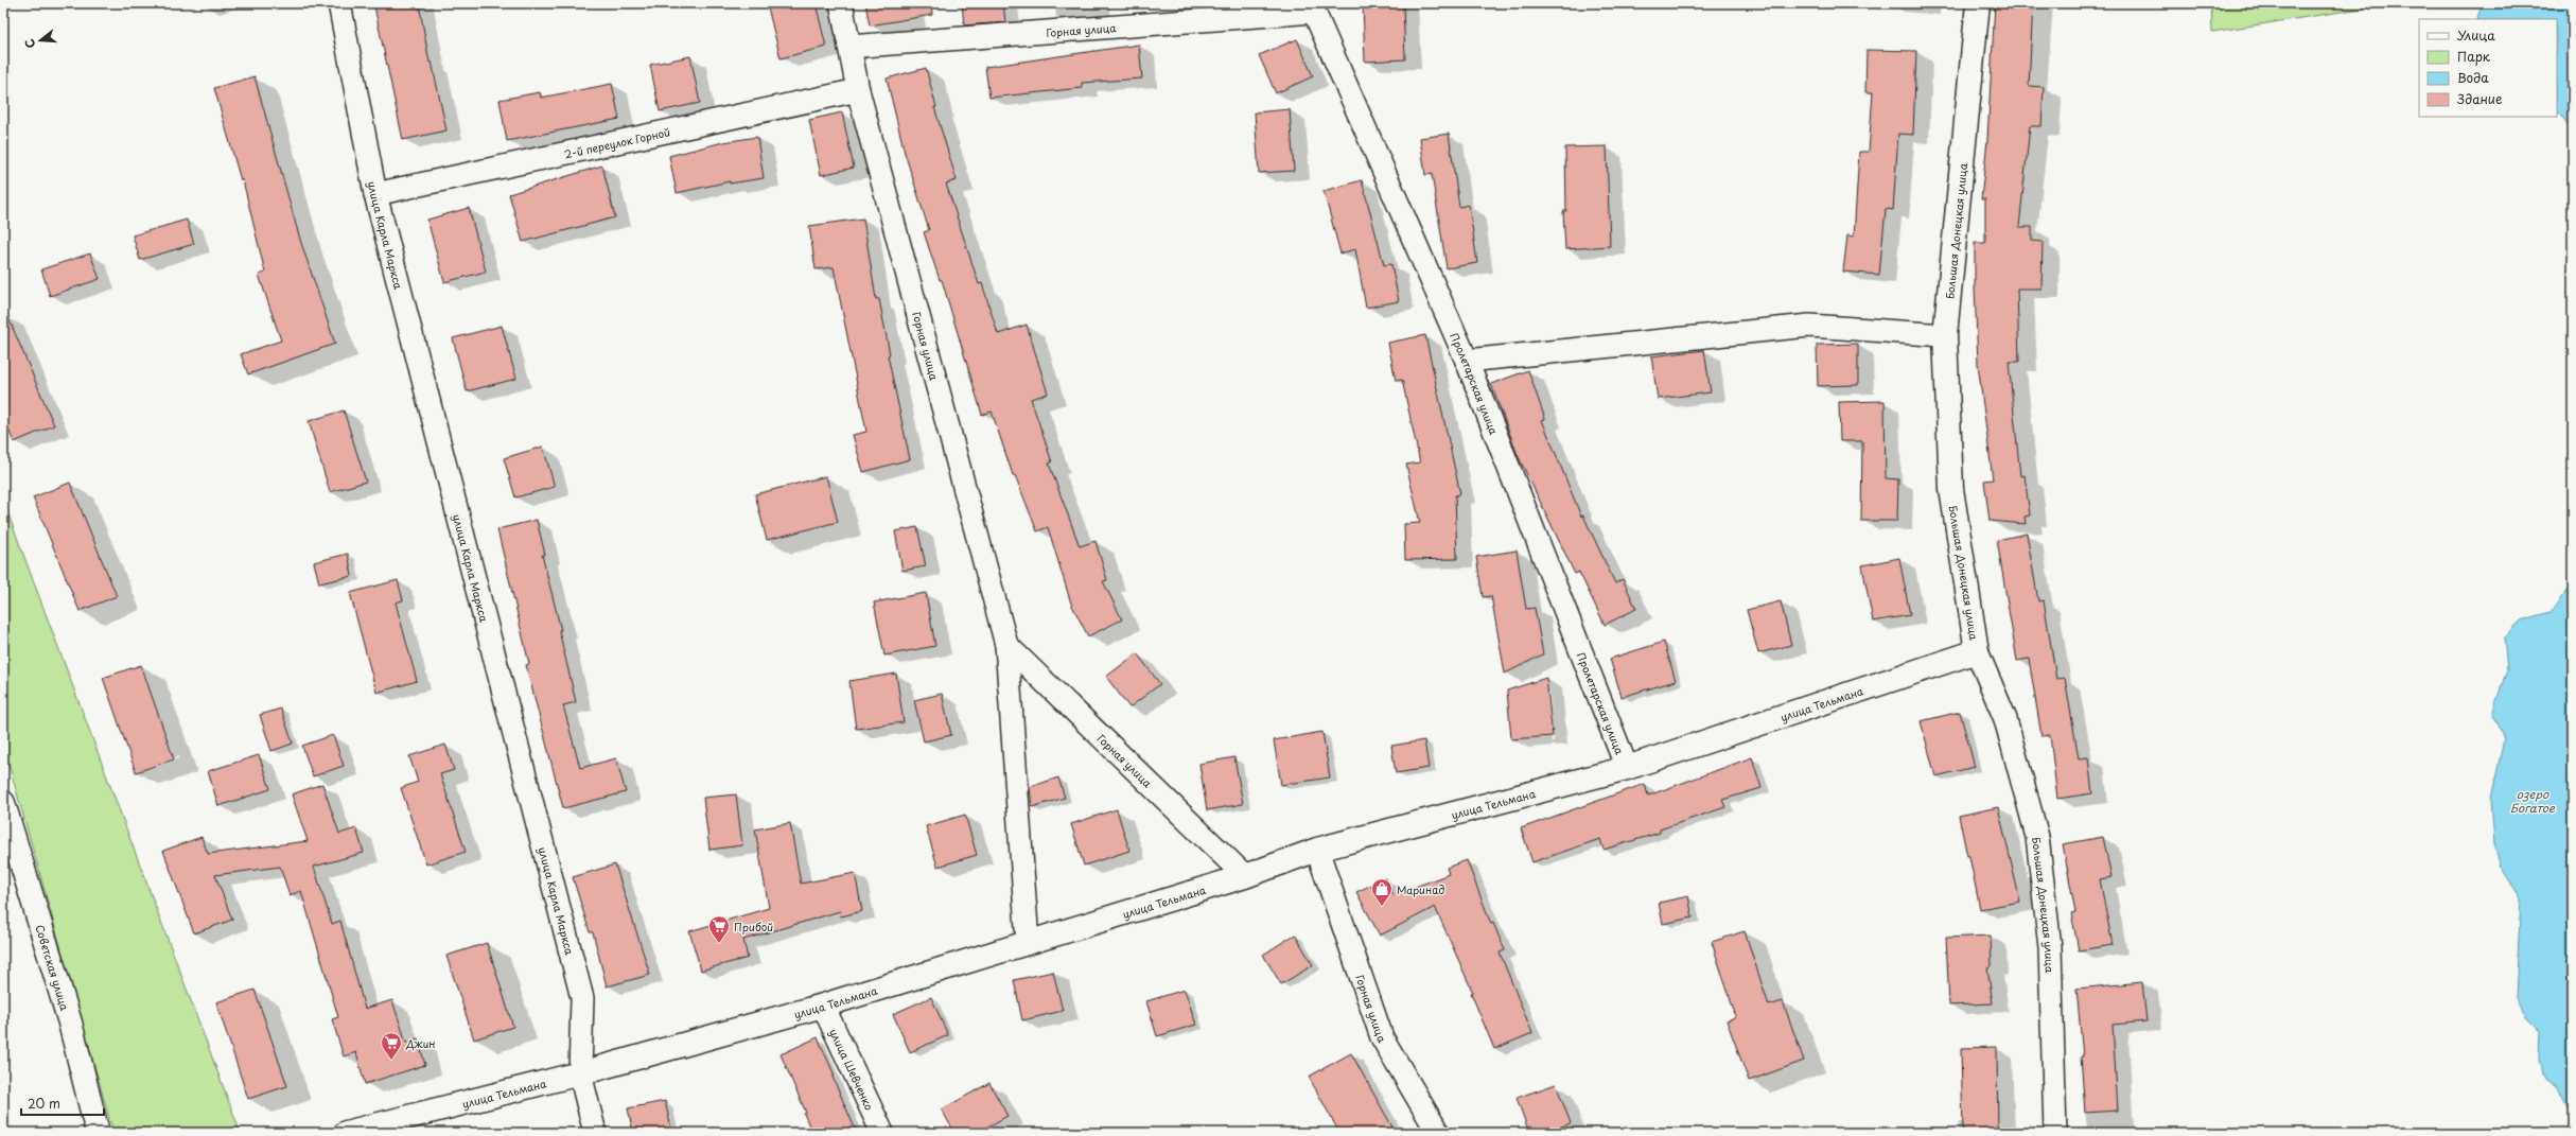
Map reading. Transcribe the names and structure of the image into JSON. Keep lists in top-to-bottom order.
{
  "streets": {
    "street": [
      "Горная улица",
      "2-й переулок Горной",
      "Большая Донецкая улица",
      "улица Карла Маркса",
      "Пролетарская улица",
      "улица Тельмана",
      "Советская улица",
      "улица Шевченко"
    ]
  },
  "crossings": [
    ["Горная улица", "2-й переулок Горной"],
    ["Горная улица", "Пролетарская улица"],
    ["Горная улица", "улица Тельмана"],
    ["2-й переулок Горной", "улица Карла Маркса"],
    ["Большая Донецкая улица", "улица Тельмана"],
    ["улица Карла Маркса", "улица Тельмана"],
    ["Пролетарская улица", "улица Тельмана"],
    ["улица Тельмана", "улица Шевченко"]
  ],
  "water": ["озеро Богатое"],
  "places": {
    "shop": ["Маринад"],
    "supermarket": ["Прибой", "Джин"]
  },
  "legend": [
    "Улица",
    "Парк",
    "Вода",
    "Здание"
  ],
  "scale_bar": "20 m",
  "north": "left"
}
